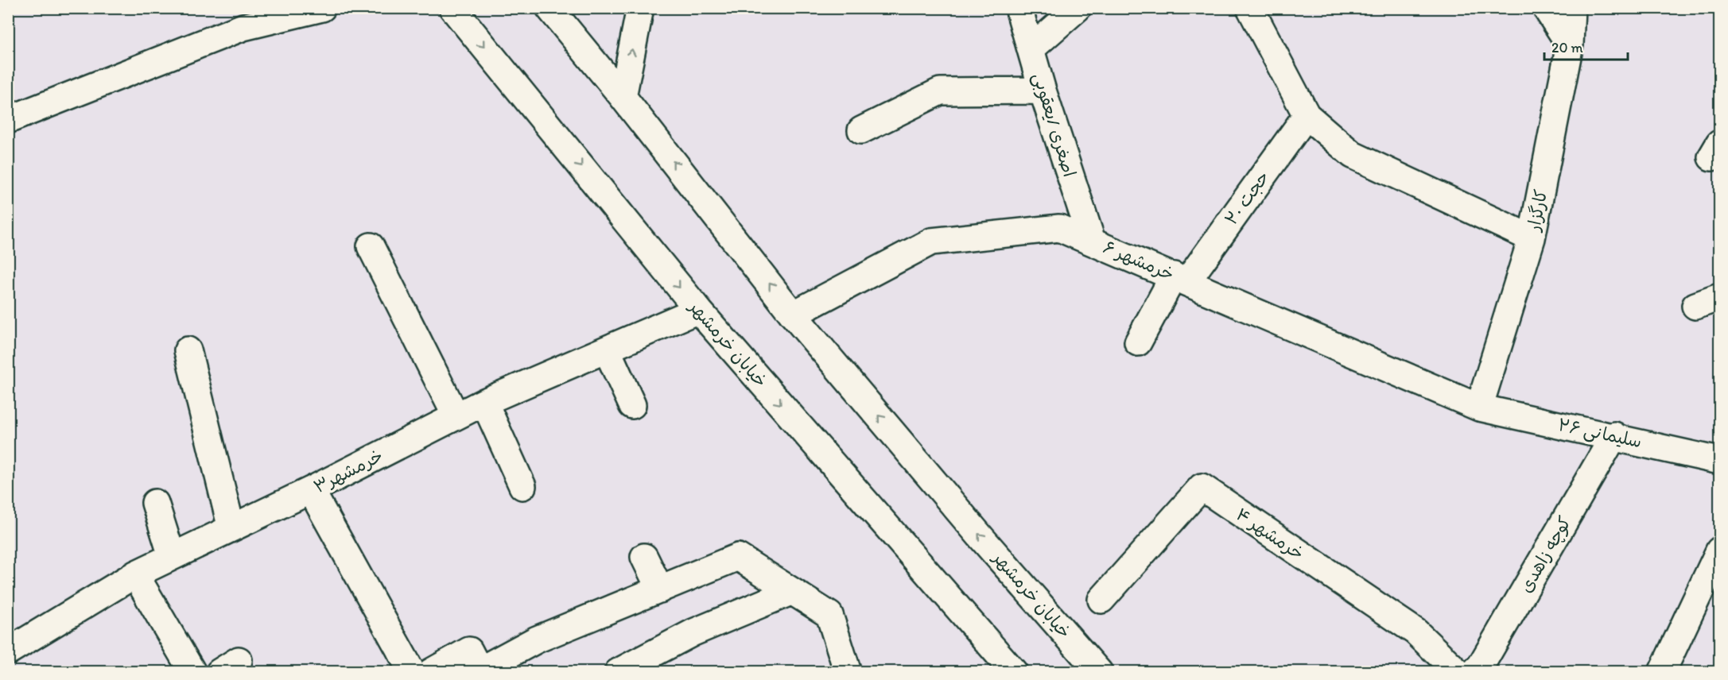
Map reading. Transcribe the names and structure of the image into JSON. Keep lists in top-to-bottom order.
{
  "streets": {
    "street": [
      "اصغری /یعقوبی",
      "حجت ۲۰",
      "کارگزار",
      "خرمشهر ۶",
      "خیابان خرمشهر",
      "سلیمانی ۲۶",
      "خرمشهر۳",
      "خرمشهر ۴",
      "کوچه زاهدی"
    ]
  },
  "crossings": [
    ["اصغری /یعقوبی", "خرمشهر ۶"],
    ["حجت ۲۰", "خرمشهر ۶"],
    ["کارگزار", "خرمشهر ۶"],
    ["کارگزار", "سلیمانی ۲۶"],
    ["خرمشهر ۶", "خیابان خرمشهر"],
    ["خرمشهر ۶", "سلیمانی ۲۶"],
    ["خیابان خرمشهر", "خرمشهر۳"],
    ["سلیمانی ۲۶", "کوچه زاهدی"]
  ],
  "scale_bar": "20 m"
}
